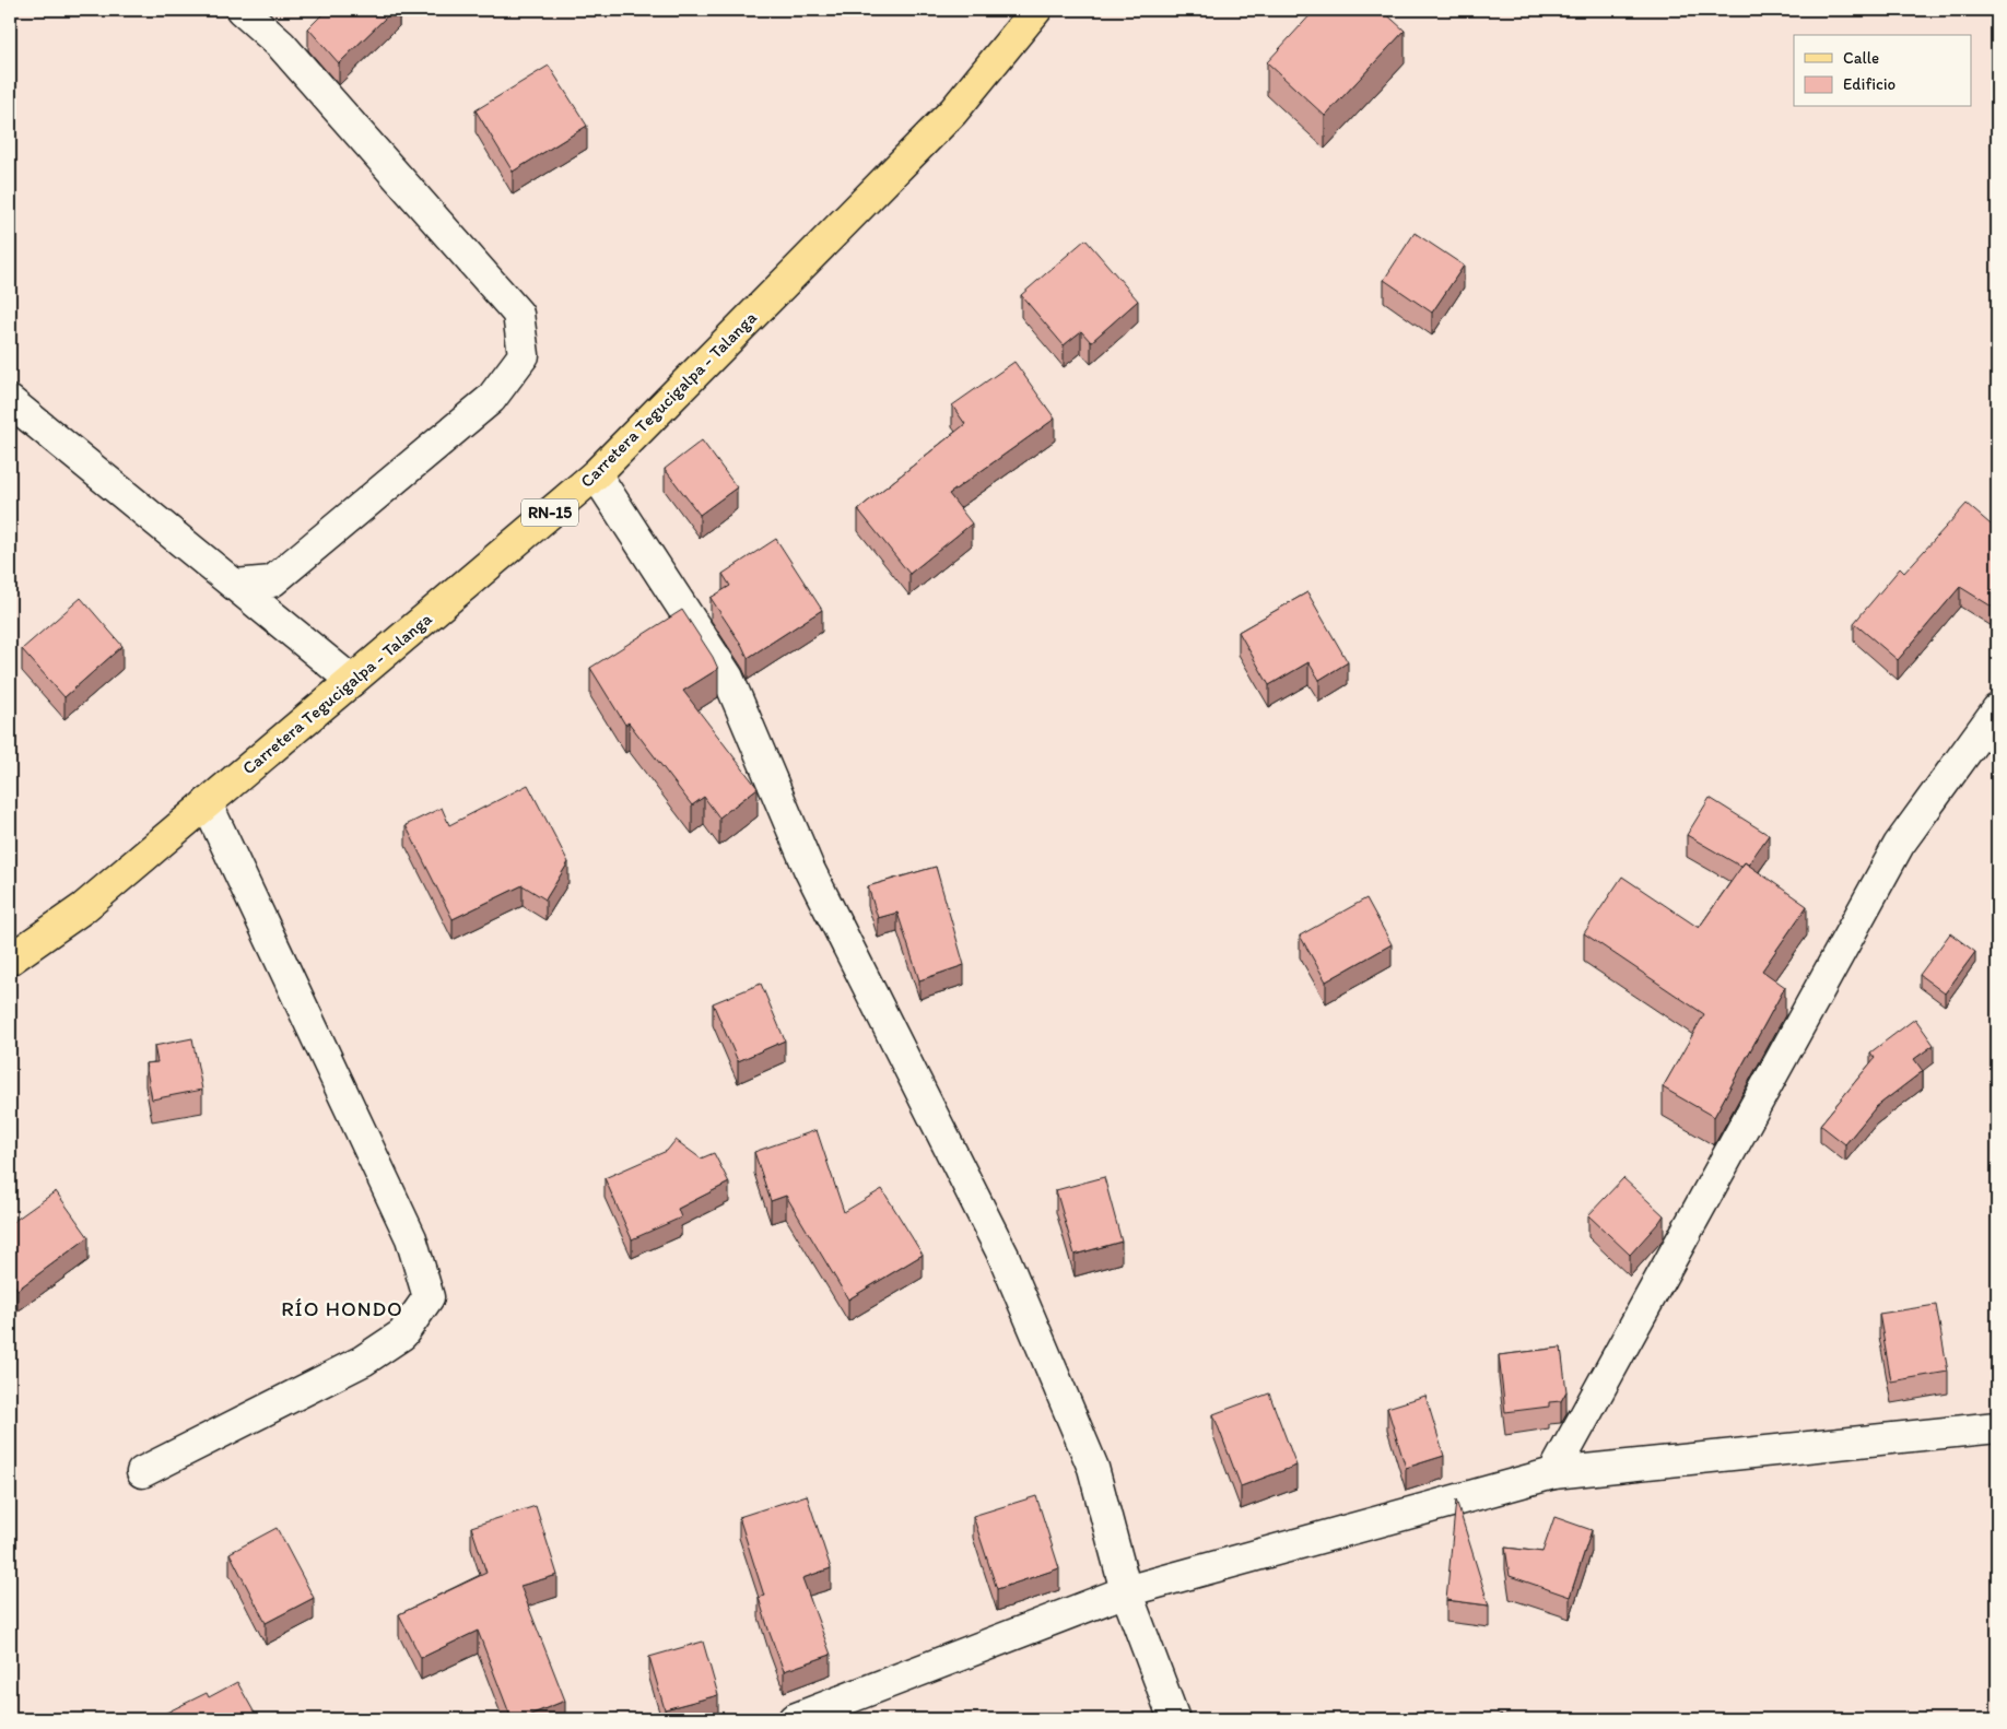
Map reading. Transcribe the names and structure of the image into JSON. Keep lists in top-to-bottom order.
{
  "streets": {
    "main road": ["Carretera Tegucigalpa - Talanga", "RN-15"]
  },
  "districts": ["RÍO HONDO"],
  "legend": ["Calle", "Edificio"]
}
